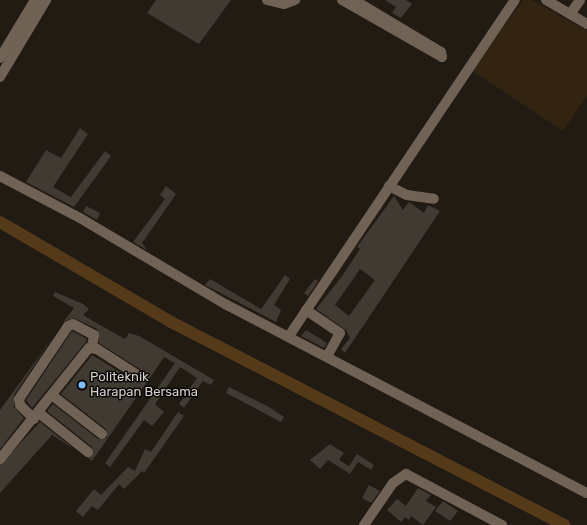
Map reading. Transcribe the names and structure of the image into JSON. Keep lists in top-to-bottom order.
{
  "places": ["Politeknik Harapan Bersama"]
}
